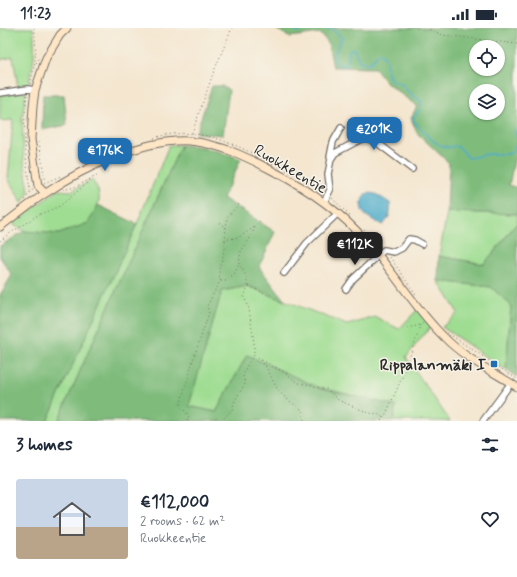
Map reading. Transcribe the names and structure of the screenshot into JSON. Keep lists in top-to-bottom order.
{
  "streets": {
    "street": ["Ruokkeentie"]
  },
  "places": {
    "transit": ["Rippalanmäki I"]
  },
  "page": {
    "status": "11:23",
    "price": ["€201K", "€176K", "€112K"],
    "heading": "3 homes",
    "list": [
      {
        "name": "€112,000",
        "note": "2 rooms · 62 m² · Ruokkeentie"
      }
    ]
  }
}
